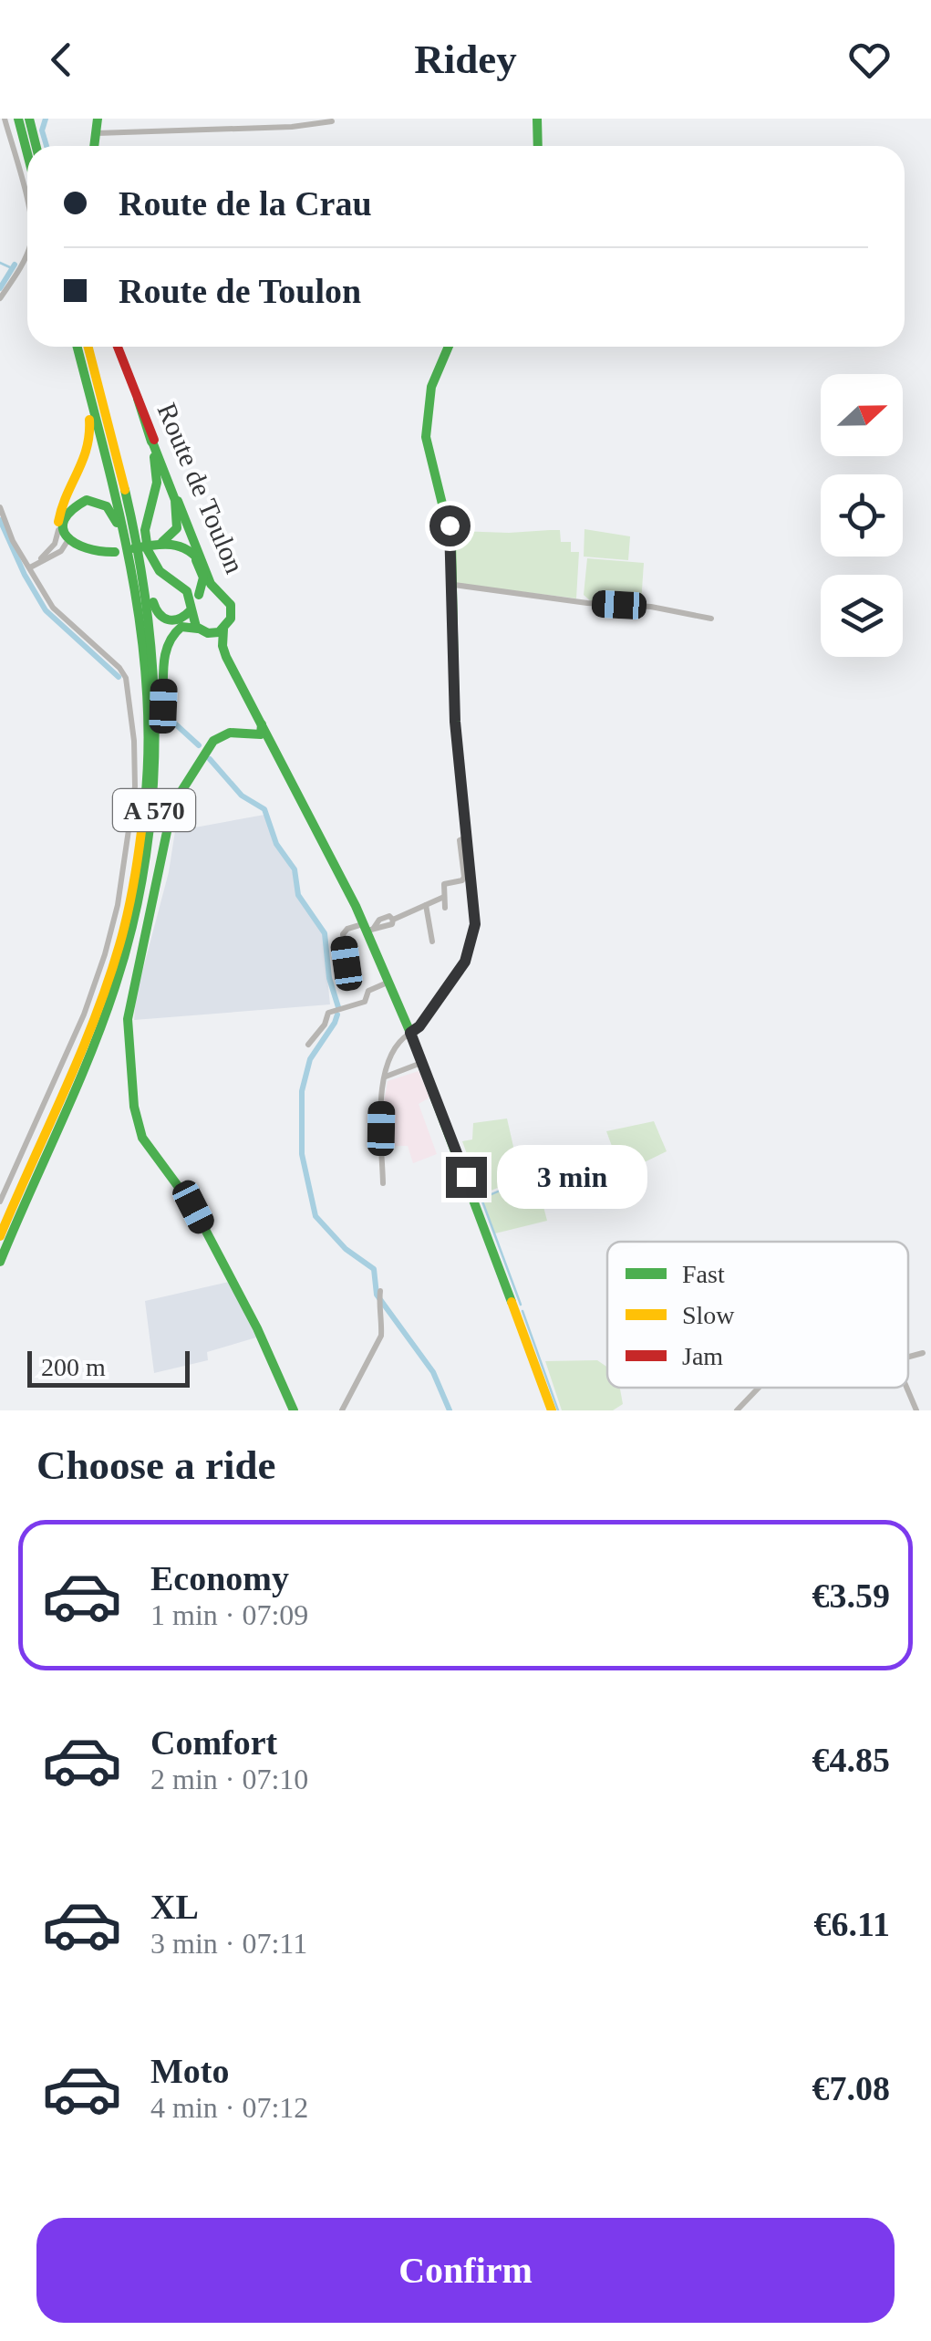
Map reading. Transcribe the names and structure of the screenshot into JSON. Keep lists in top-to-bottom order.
{
  "streets": {
    "main road": ["Route de Toulon", "A 570"]
  },
  "legend": ["Fast", "Slow", "Jam"],
  "scale_bar": "200 m",
  "north": "right",
  "page": {
    "header": "Ridey",
    "banner": ["Route de la Crau", "Route de Toulon"],
    "bubble": "3 min",
    "scale": "200 m",
    "heading": "Choose a ride",
    "list": [
      {
        "name": "Economy",
        "note": "1 min · 07:09",
        "value": "€3.59"
      },
      {
        "name": "Comfort",
        "note": "2 min · 07:10",
        "value": "€4.85"
      },
      {
        "name": "XL",
        "note": "3 min · 07:11",
        "value": "€6.11"
      },
      {
        "name": "Moto",
        "note": "4 min · 07:12",
        "value": "€7.08"
      }
    ],
    "buttons": "Confirm"
  }
}
